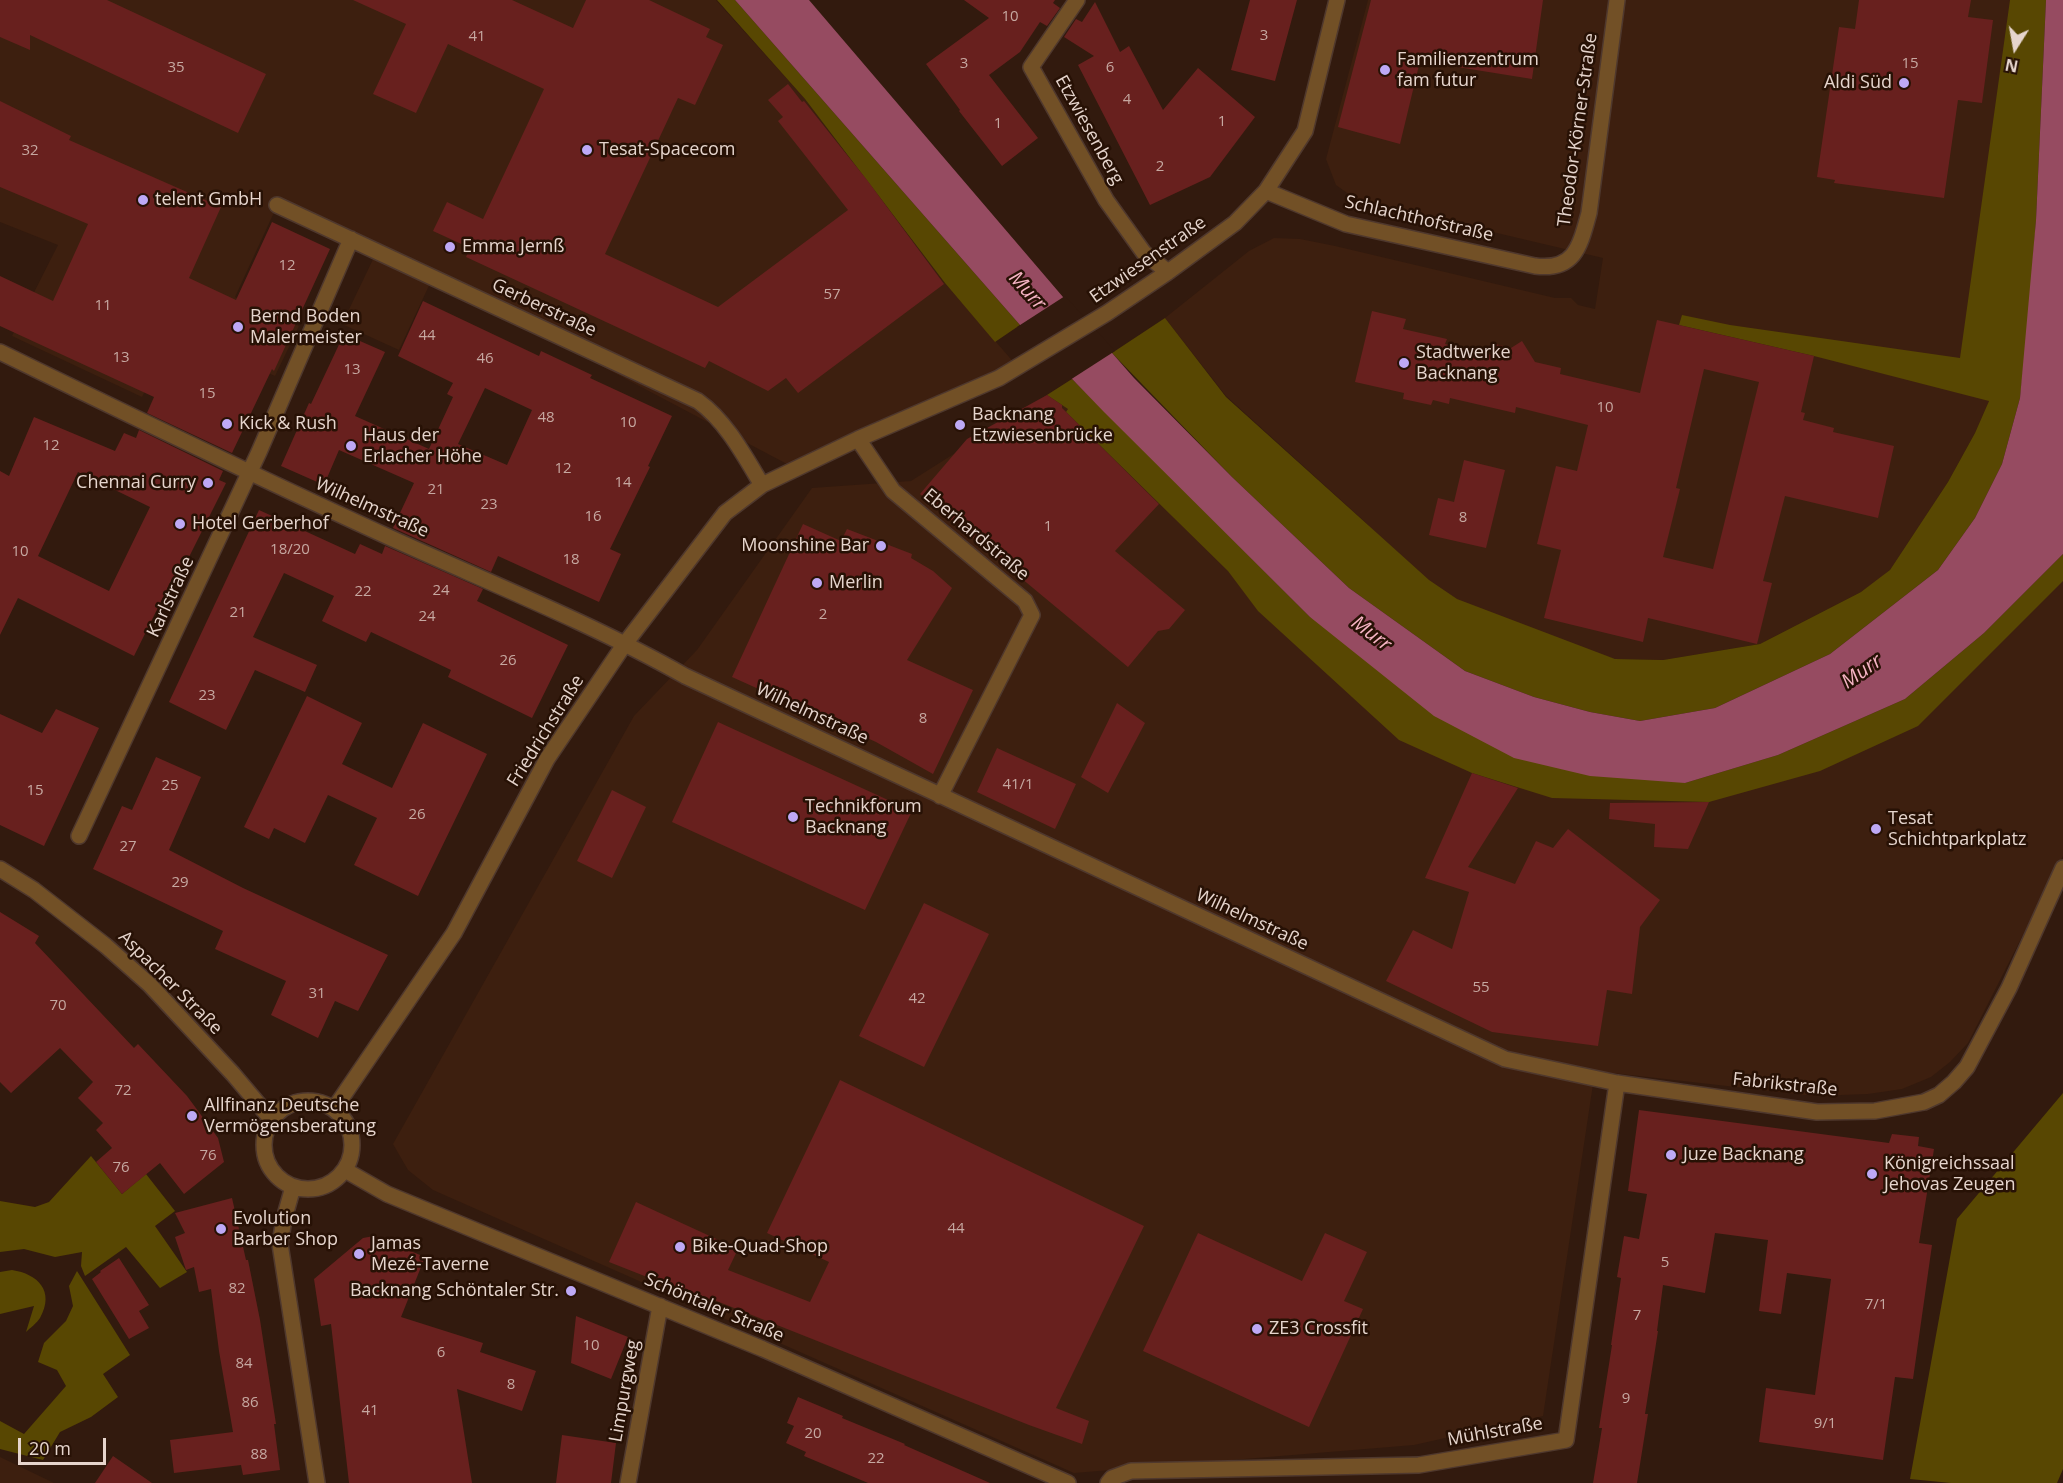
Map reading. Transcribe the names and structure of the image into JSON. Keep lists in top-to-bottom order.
{
  "streets": {
    "street": [
      "Etzwiesenberg",
      "Theodor-Körner-Straße",
      "Schlachthofstraße",
      "Etzwiesenstraße",
      "Gerberstraße",
      "Wilhelmstraße",
      "Eberhardstraße",
      "Karlstraße",
      "Friedrichstraße",
      "Aspacher Straße",
      "Fabrikstraße",
      "Schöntaler Straße",
      "Limpurgweg",
      "Mühlstraße"
    ]
  },
  "crossings": [
    ["Etzwiesenberg", "Etzwiesenstraße"],
    ["Theodor-Körner-Straße", "Schlachthofstraße"],
    ["Schlachthofstraße", "Etzwiesenstraße"],
    ["Etzwiesenstraße", "Eberhardstraße"],
    ["Etzwiesenstraße", "Friedrichstraße"],
    ["Gerberstraße", "Karlstraße"],
    ["Gerberstraße", "Friedrichstraße"],
    ["Wilhelmstraße", "Eberhardstraße"],
    ["Wilhelmstraße", "Karlstraße"],
    ["Wilhelmstraße", "Friedrichstraße"],
    ["Wilhelmstraße", "Fabrikstraße"],
    ["Wilhelmstraße", "Mühlstraße"],
    ["Eberhardstraße", "Friedrichstraße"],
    ["Friedrichstraße", "Aspacher Straße"],
    ["Friedrichstraße", "Schöntaler Straße"],
    ["Aspacher Straße", "Schöntaler Straße"],
    ["Fabrikstraße", "Mühlstraße"],
    ["Schöntaler Straße", "Limpurgweg"]
  ],
  "water": ["Murr"],
  "places": [
    "Familienzentrum fam futur",
    "Aldi Süd",
    "Tesat-Spacecom",
    "telent GmbH",
    "Emma Jernß",
    "Bernd Boden Malermeister",
    "Stadtwerke Backnang",
    "Kick & Rush",
    "Backnang Etzwiesenbrücke",
    "Haus der Erlacher Höhe",
    "Chennai Curry",
    "Hotel Gerberhof",
    "Moonshine Bar",
    "Merlin",
    "Technikforum Backnang",
    "Tesat Schichtparkplatz",
    "Allfinanz Deutsche Vermögensberatung",
    "Juze Backnang",
    "Königreichssaal Jehovas Zeugen",
    "Evolution Barber Shop",
    "Bike-Quad-Shop",
    "Jamas Mezé-Taverne",
    "Backnang Schöntaler Str.",
    "ZE3 Crossfit"
  ],
  "house_numbers": [
    "10",
    "3",
    "41",
    "3",
    "15",
    "35",
    "6",
    "4",
    "1",
    "1",
    "32",
    "2",
    "12",
    "57",
    "11",
    "44",
    "13",
    "46",
    "13",
    "15",
    "10",
    "48",
    "10",
    "12",
    "12",
    "14",
    "21",
    "23",
    "16",
    "8",
    "1",
    "18/20",
    "10",
    "18",
    "24",
    "22",
    "21",
    "2",
    "24",
    "26",
    "23",
    "8",
    "41/1",
    "25",
    "15",
    "26",
    "27",
    "29",
    "55",
    "31",
    "42",
    "70",
    "72",
    "76",
    "76",
    "44",
    "5",
    "82",
    "7/1",
    "7",
    "10",
    "6",
    "84",
    "8",
    "9",
    "86",
    "41",
    "9/1",
    "20",
    "88",
    "22"
  ],
  "scale_bar": "20 m",
  "north": "bottom"
}
